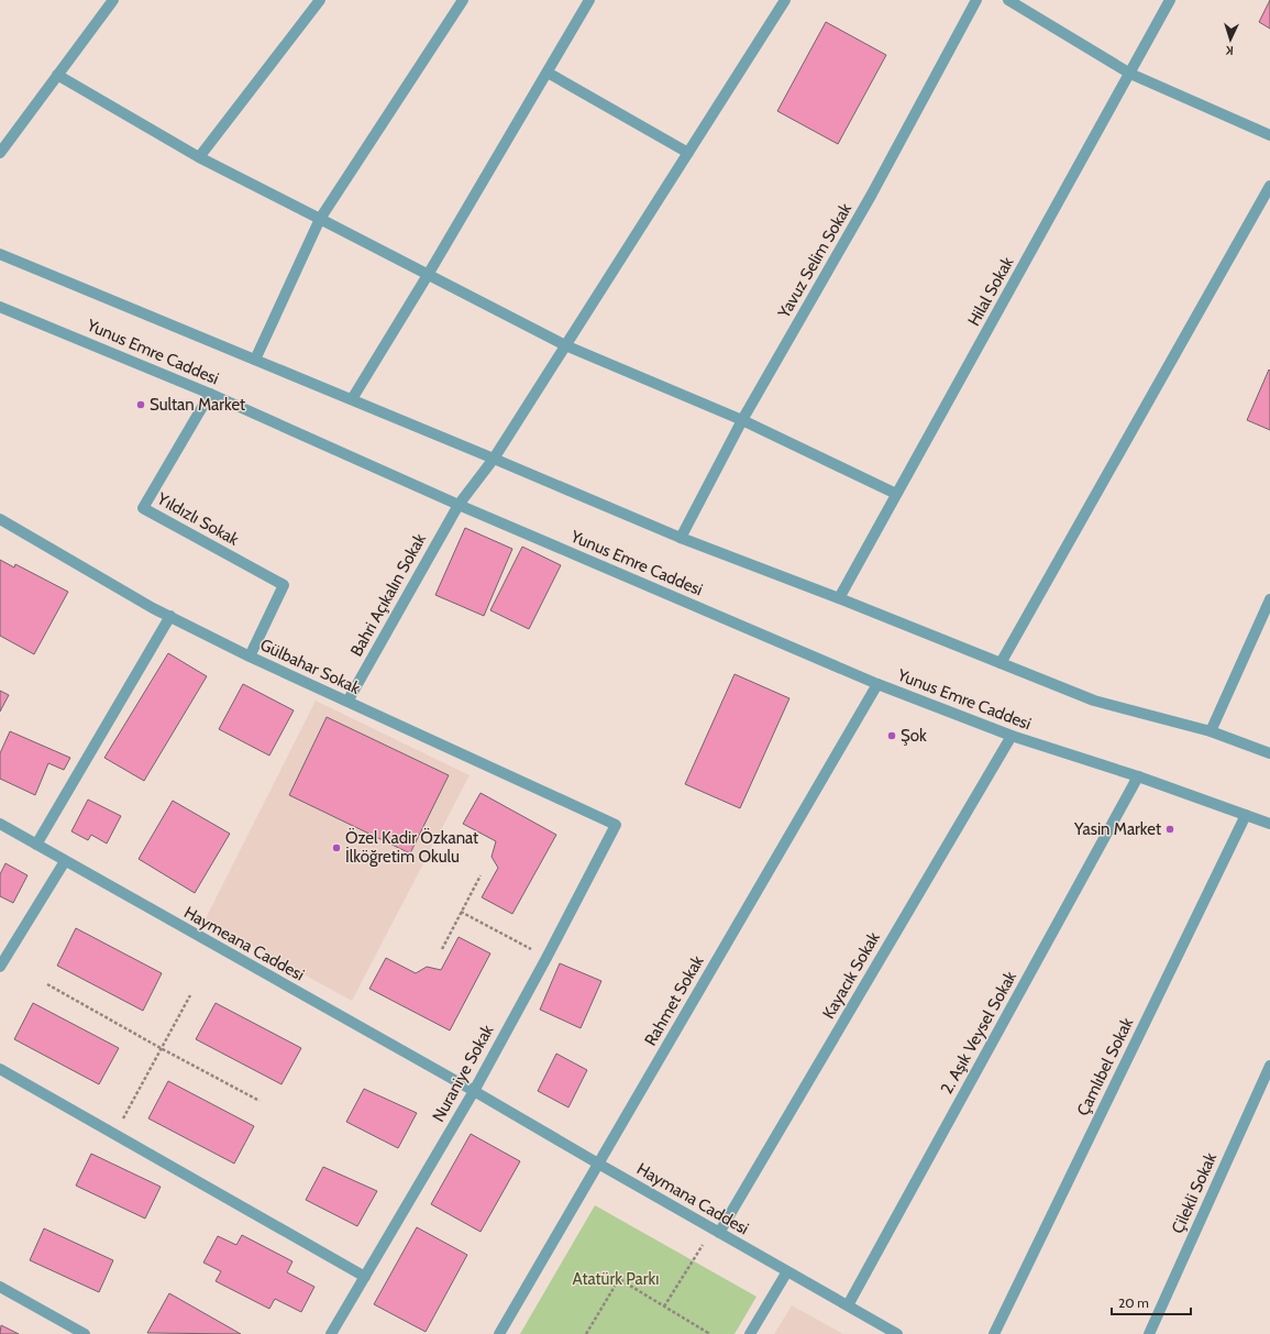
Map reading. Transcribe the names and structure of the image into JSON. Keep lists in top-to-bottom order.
{
  "streets": {
    "street": [
      "Yavuz Selim Sokak",
      "Hilal Sokak",
      "Yunus Emre Caddesi",
      "Yıldızlı Sokak",
      "Bahri Açıkalın Sokak",
      "Gülbahar Sokak",
      "Haymeana Caddesi",
      "Kayacık Sokak",
      "Rahmet Sokak",
      "2. Aşık Veysel Sokak",
      "Çamlıbel Sokak",
      "Nuraniye Sokak",
      "Çilekli Sokak",
      "Haymana Caddesi"
    ]
  },
  "crossings": [
    ["Yunus Emre Caddesi", "Yıldızlı Sokak"],
    ["Yunus Emre Caddesi", "Bahri Açıkalın Sokak"],
    ["Yunus Emre Caddesi", "Kayacık Sokak"],
    ["Yunus Emre Caddesi", "Rahmet Sokak"],
    ["Yunus Emre Caddesi", "2. Aşık Veysel Sokak"],
    ["Yunus Emre Caddesi", "Çamlıbel Sokak"],
    ["Yıldızlı Sokak", "Gülbahar Sokak"],
    ["Bahri Açıkalın Sokak", "Gülbahar Sokak"],
    ["Gülbahar Sokak", "Nuraniye Sokak"],
    ["Haymeana Caddesi", "Nuraniye Sokak"],
    ["Haymeana Caddesi", "Haymana Caddesi"],
    ["Kayacık Sokak", "Haymana Caddesi"],
    ["Rahmet Sokak", "Haymana Caddesi"],
    ["2. Aşık Veysel Sokak", "Haymana Caddesi"],
    ["Nuraniye Sokak", "Haymana Caddesi"]
  ],
  "parks": ["Atatürk Parkı"],
  "places": [
    "Sultan Market",
    "Şok",
    "Yasin Market",
    "Özel Kadir Özkanat İlköğretim Okulu"
  ],
  "scale_bar": "20 m",
  "north": "bottom"
}
